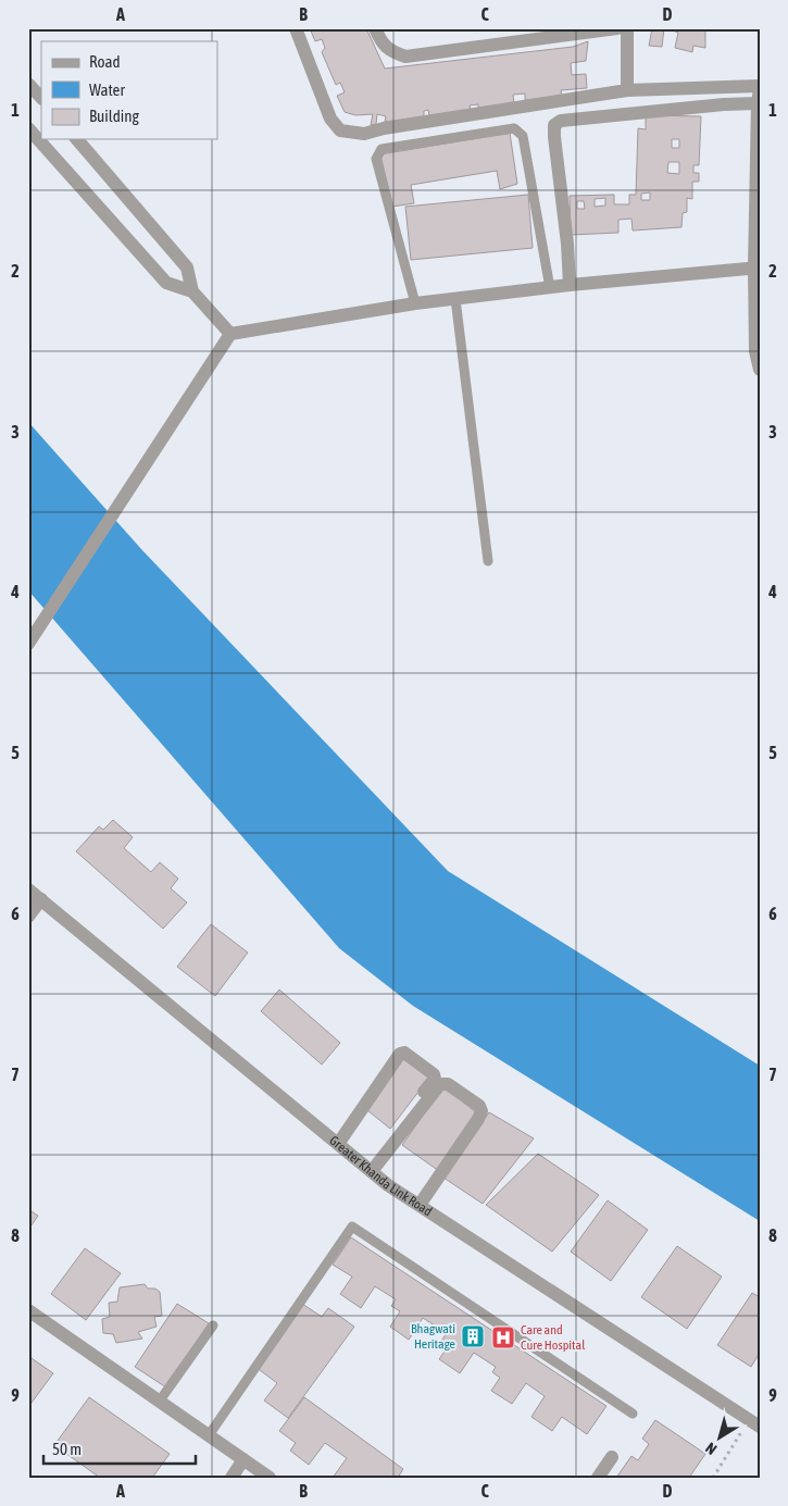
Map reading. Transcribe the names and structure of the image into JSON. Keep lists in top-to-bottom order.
{
  "streets": {
    "street": ["Greater Khanda Link Road"]
  },
  "places": {
    "building": ["Bhagwati Heritage"],
    "hospital": ["Care and Cure Hospital"]
  },
  "legend": ["Road", "Water", "Building"],
  "scale_bar": "50 m",
  "north": "bottom left",
  "grid": {
    "columns": [
      "A",
      "B",
      "C",
      "D"
    ],
    "rows": [
      "1",
      "2",
      "3",
      "4",
      "5",
      "6",
      "7",
      "8",
      "9"
    ]
  }
}
